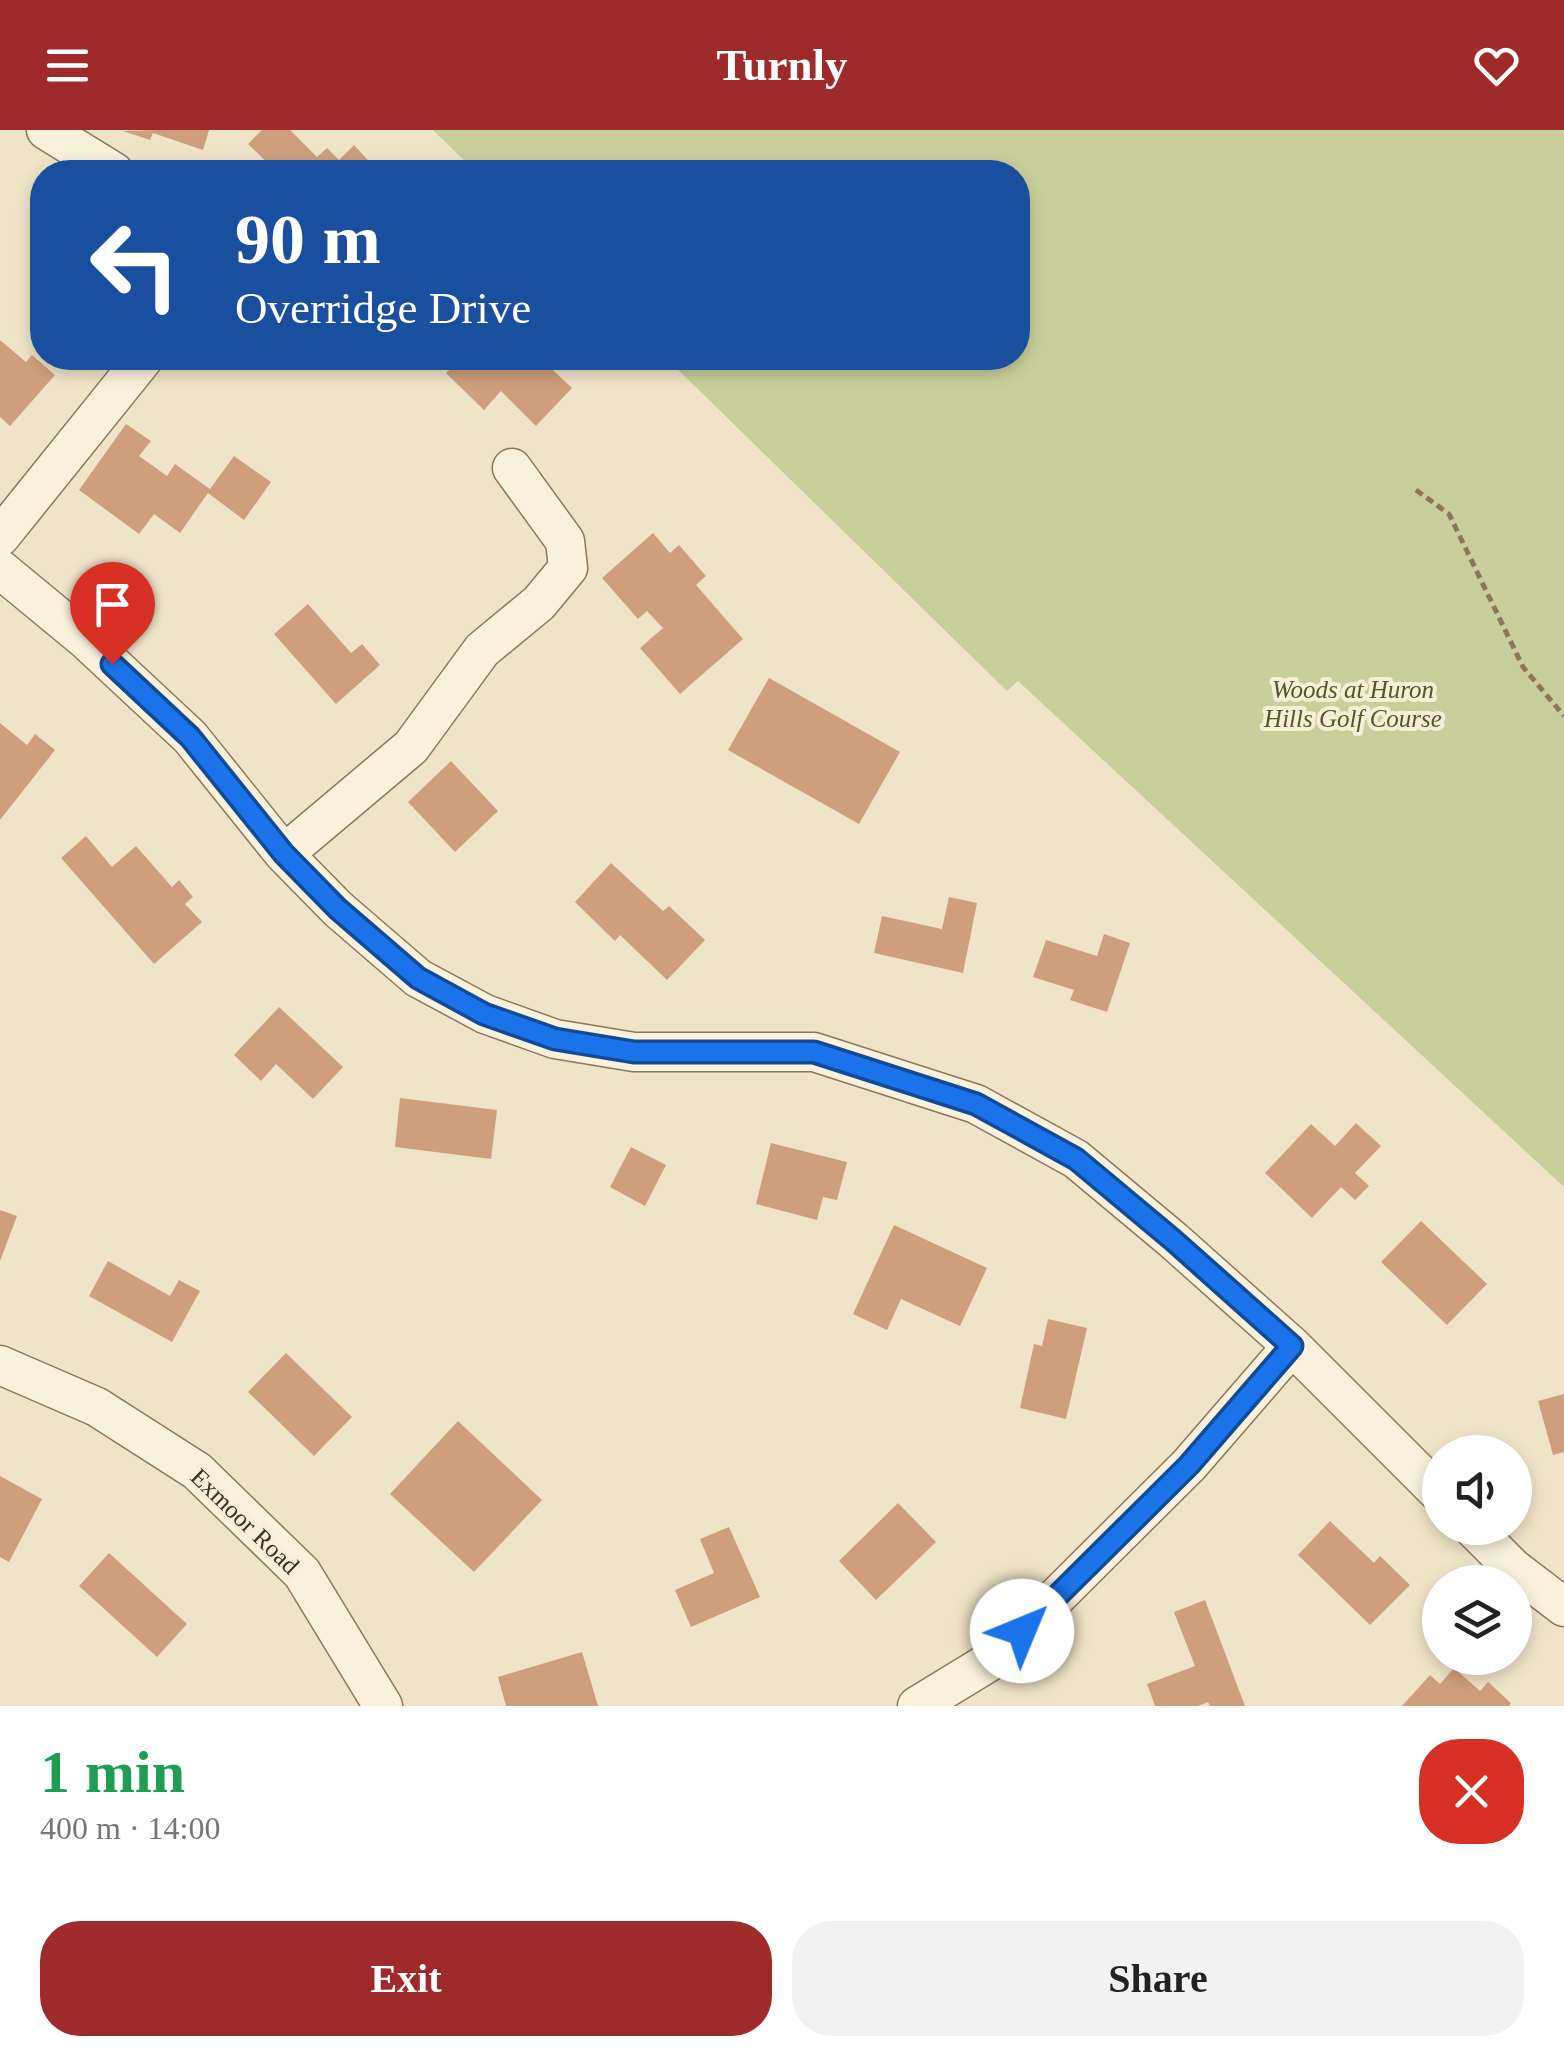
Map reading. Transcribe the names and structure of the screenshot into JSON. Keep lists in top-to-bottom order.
{
  "streets": {
    "street": ["Exmoor Road"]
  },
  "parks": ["Woods at Huron Hills Golf Course"],
  "page": {
    "header": "Turnly",
    "turn": ["90 m", "Overridge Drive"],
    "heading": ["1 min", "400 m · 14:00"],
    "buttons": ["Exit", "Share"]
  }
}
